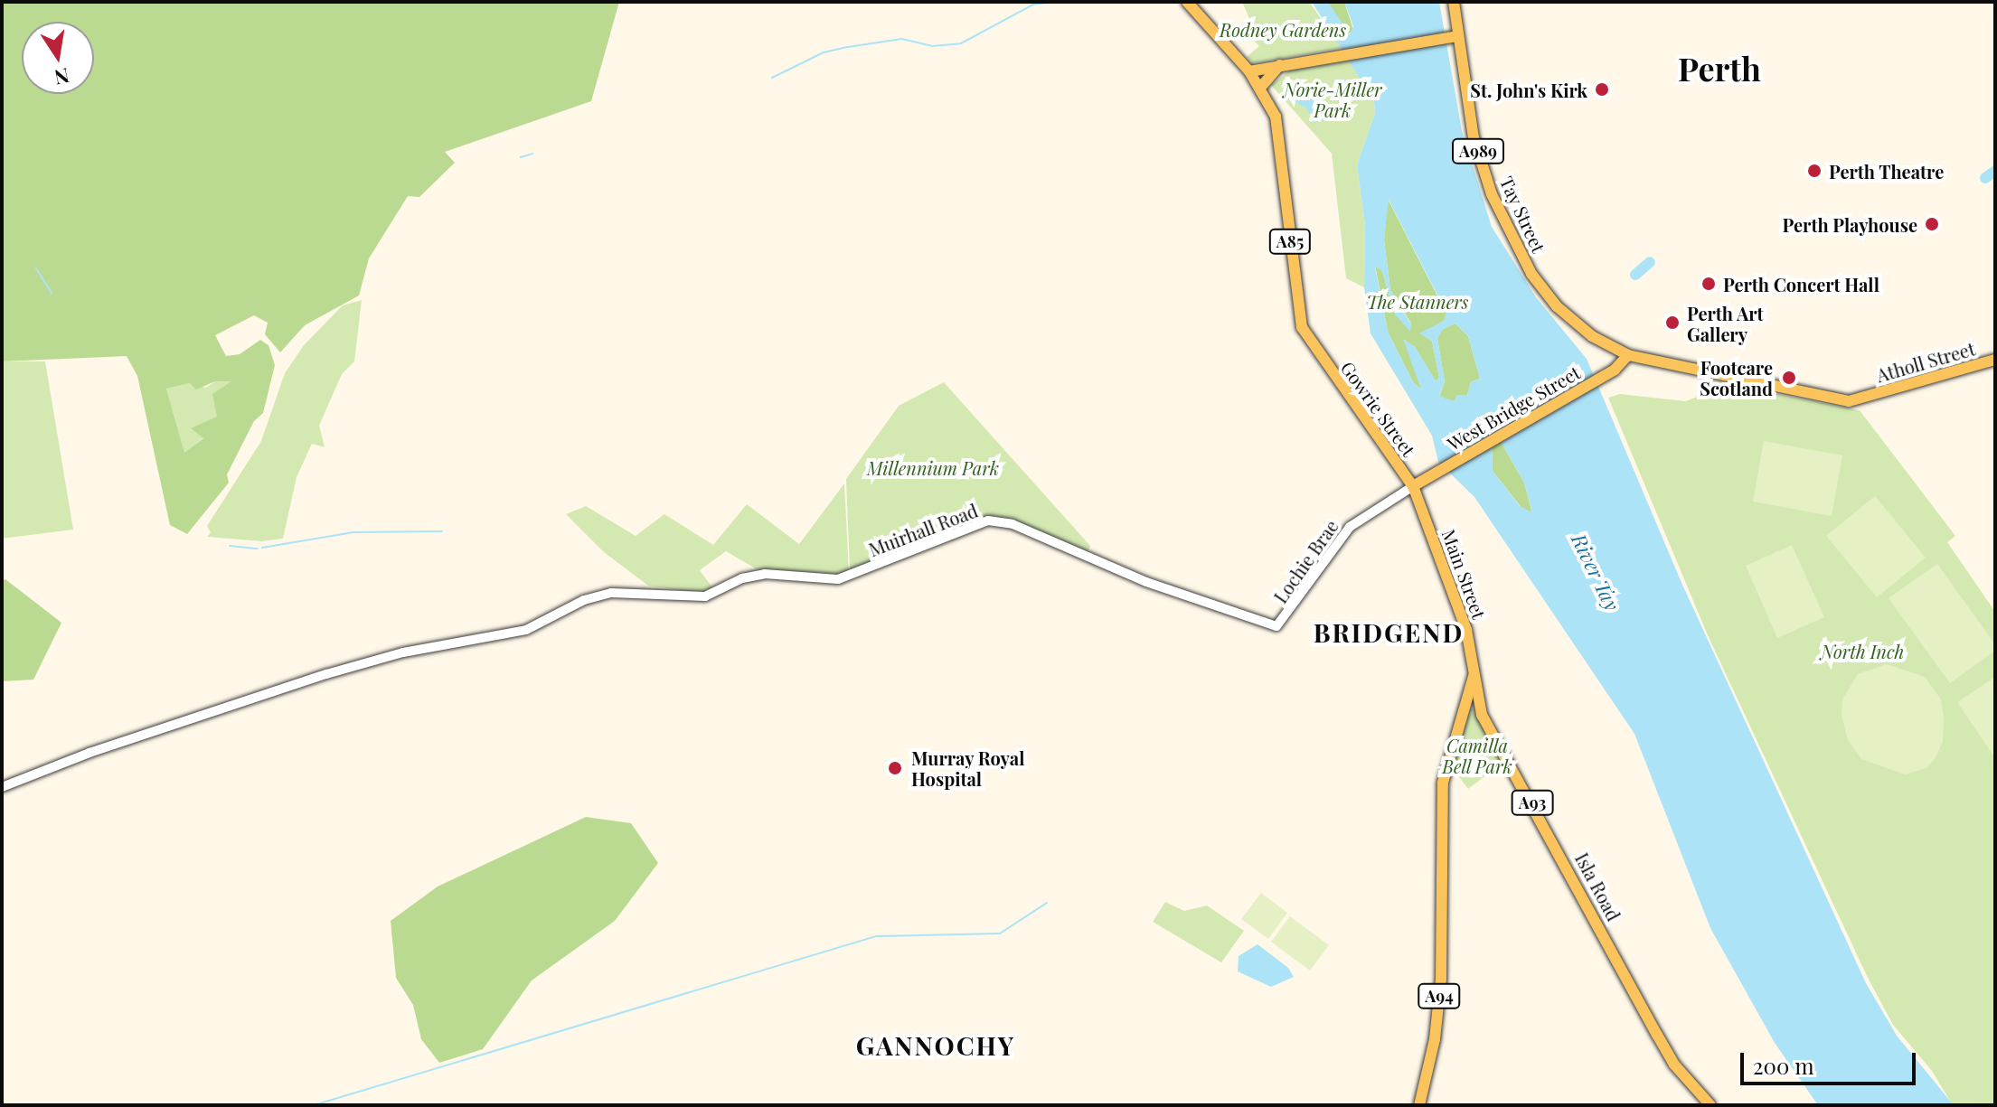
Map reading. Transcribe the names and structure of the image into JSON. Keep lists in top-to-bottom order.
{
  "streets": {
    "main road": [
      "A989",
      "Tay Street",
      "A85",
      "Atholl Street",
      "West Bridge Street",
      "Gowrie Street",
      "Main Street",
      "A93",
      "Isla Road",
      "A94"
    ],
    "street": ["Muirhall Road", "Lochie Brae"]
  },
  "crossings": [
    ["Tay Street", "Atholl Street"],
    ["Tay Street", "West Bridge Street"],
    ["A85", "Gowrie Street"],
    ["Atholl Street", "West Bridge Street"],
    ["West Bridge Street", "Gowrie Street"],
    ["West Bridge Street", "Lochie Brae"],
    ["West Bridge Street", "Main Street"],
    ["Gowrie Street", "Lochie Brae"],
    ["Gowrie Street", "Main Street"],
    ["Muirhall Road", "Lochie Brae"],
    ["Lochie Brae", "Main Street"],
    ["Main Street", "Isla Road"],
    ["Main Street", "A94"],
    ["Isla Road", "A94"]
  ],
  "districts": ["Perth", "BRIDGEND", "GANNOCHY"],
  "water": ["River Tay"],
  "parks": [
    "Rodney Gardens",
    "Norie-Miller Park",
    "The Stanners",
    "Millennium Park",
    "North Inch",
    "Camilla Bell Park"
  ],
  "places": [
    "St. John's Kirk",
    "Perth Theatre",
    "Perth Playhouse",
    "Perth Concert Hall",
    "Perth Art Gallery",
    "Footcare Scotland",
    "Murray Royal Hospital"
  ],
  "scale_bar": "200 m",
  "north": "bottom"
}
